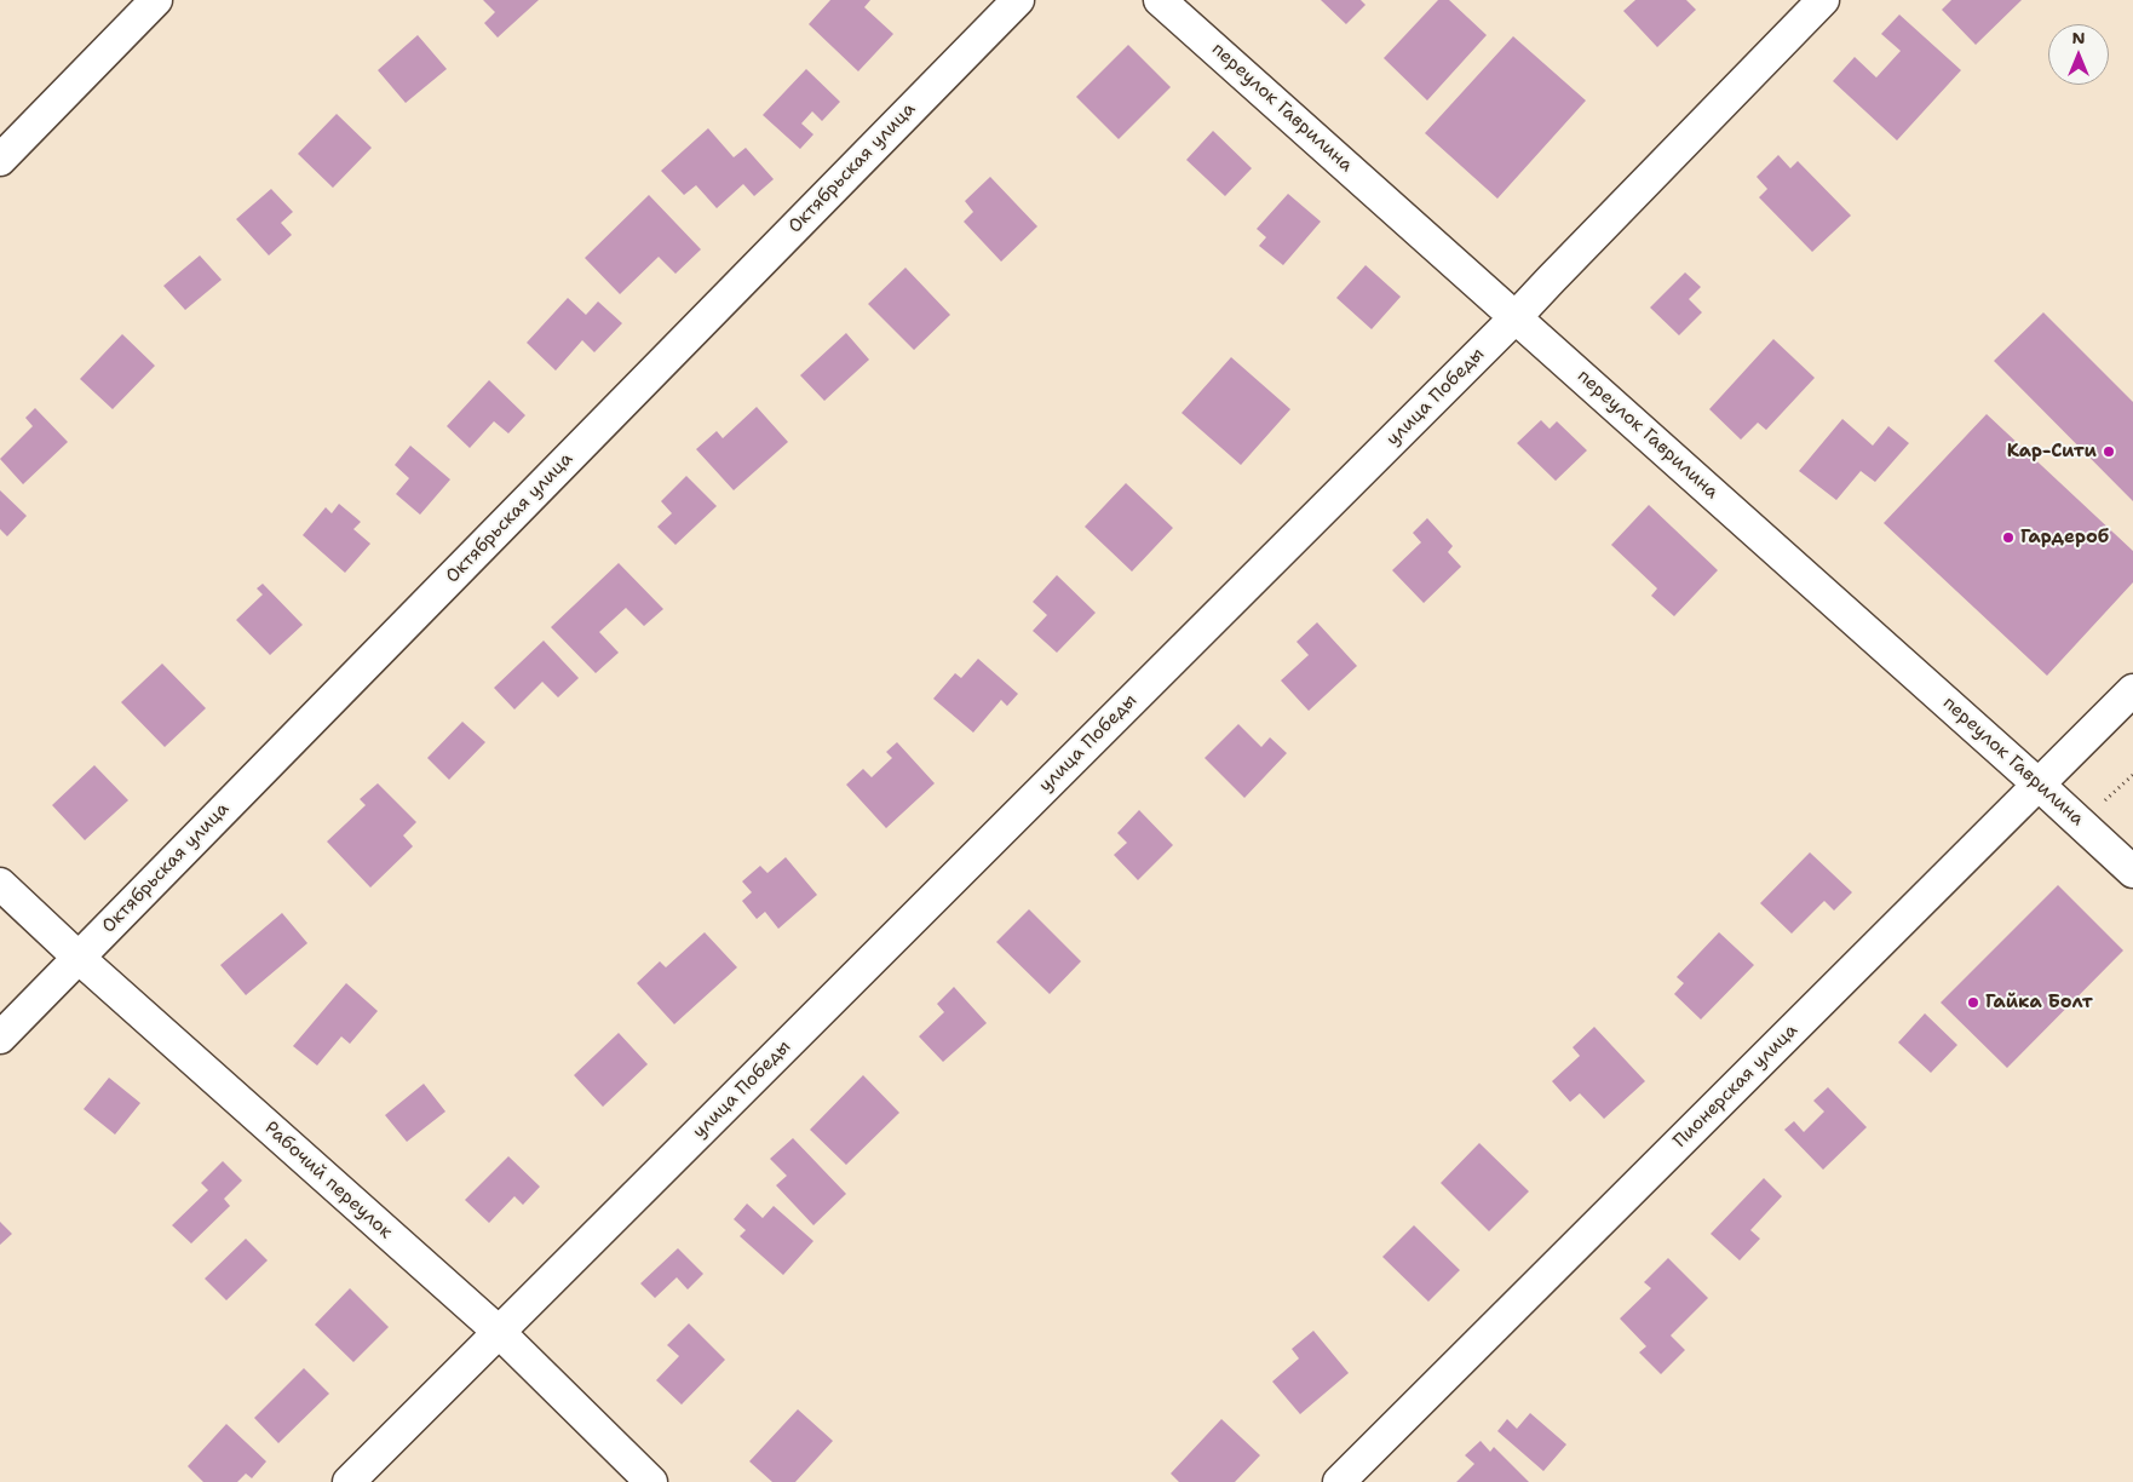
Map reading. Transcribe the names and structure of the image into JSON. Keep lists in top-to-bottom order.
{
  "streets": {
    "street": [
      "переулок Гаврилина",
      "Октябрьская улица",
      "улица Победы",
      "Пионерская улица",
      "Рабочий переулок"
    ]
  },
  "crossings": [
    ["переулок Гаврилина", "улица Победы"],
    ["переулок Гаврилина", "Пионерская улица"],
    ["Октябрьская улица", "Рабочий переулок"],
    ["улица Победы", "Рабочий переулок"]
  ],
  "places": ["Кар-Сити", "Гардероб", "Гайка Болт"],
  "north": "top"
}
